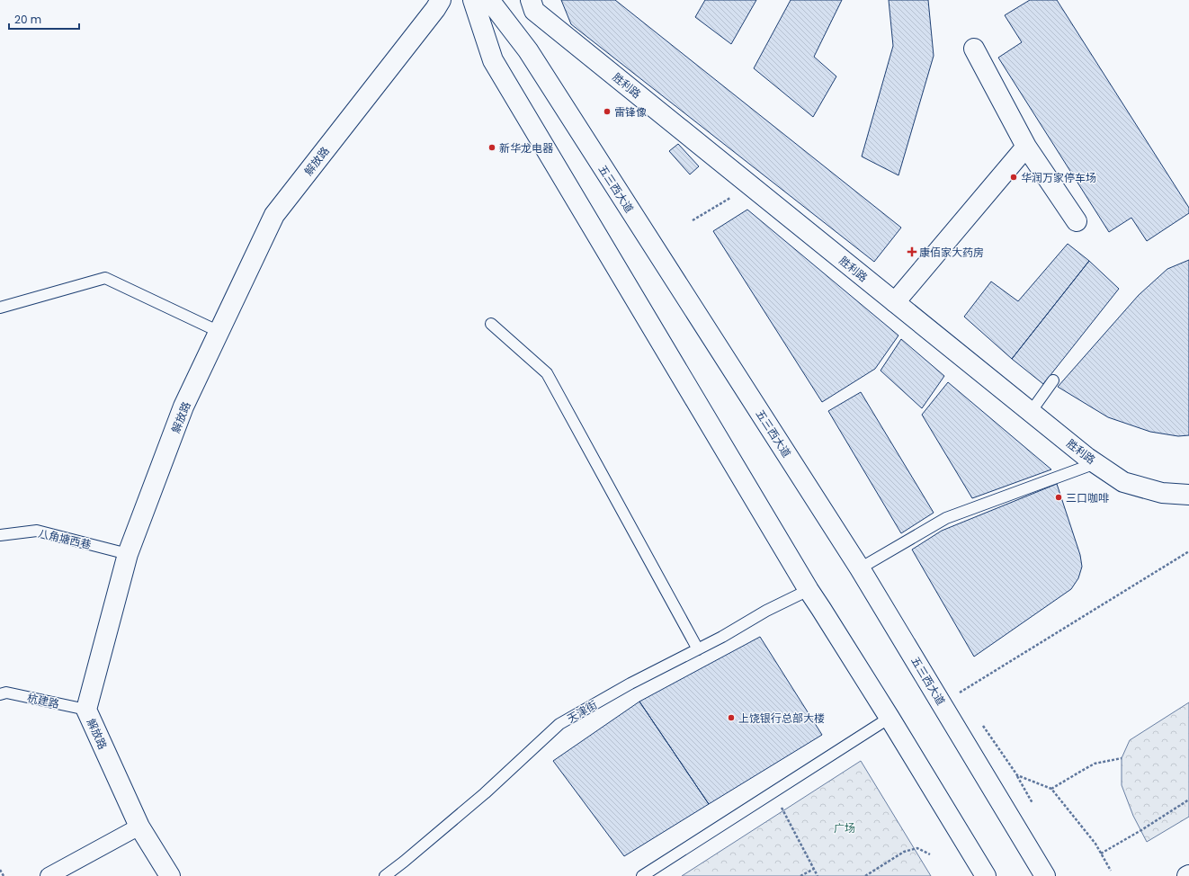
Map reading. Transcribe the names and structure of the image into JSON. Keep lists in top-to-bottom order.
{
  "streets": {
    "street": ["胜利路", "解放路", "五三西大道"],
    "lane": ["八角塘西巷", "杭建路", "天津街"]
  },
  "crossings": [
    ["解放路", "八角塘西巷"],
    ["解放路", "杭建路"]
  ],
  "parks": ["广场"],
  "places": {
    "other": [
      "雷锋像",
      "新华龙电器",
      "华润万家停车场",
      "三口咖啡",
      "上饶银行总部大楼"
    ],
    "health": ["康佰家大药房"]
  },
  "scale_bar": "20 m"
}
